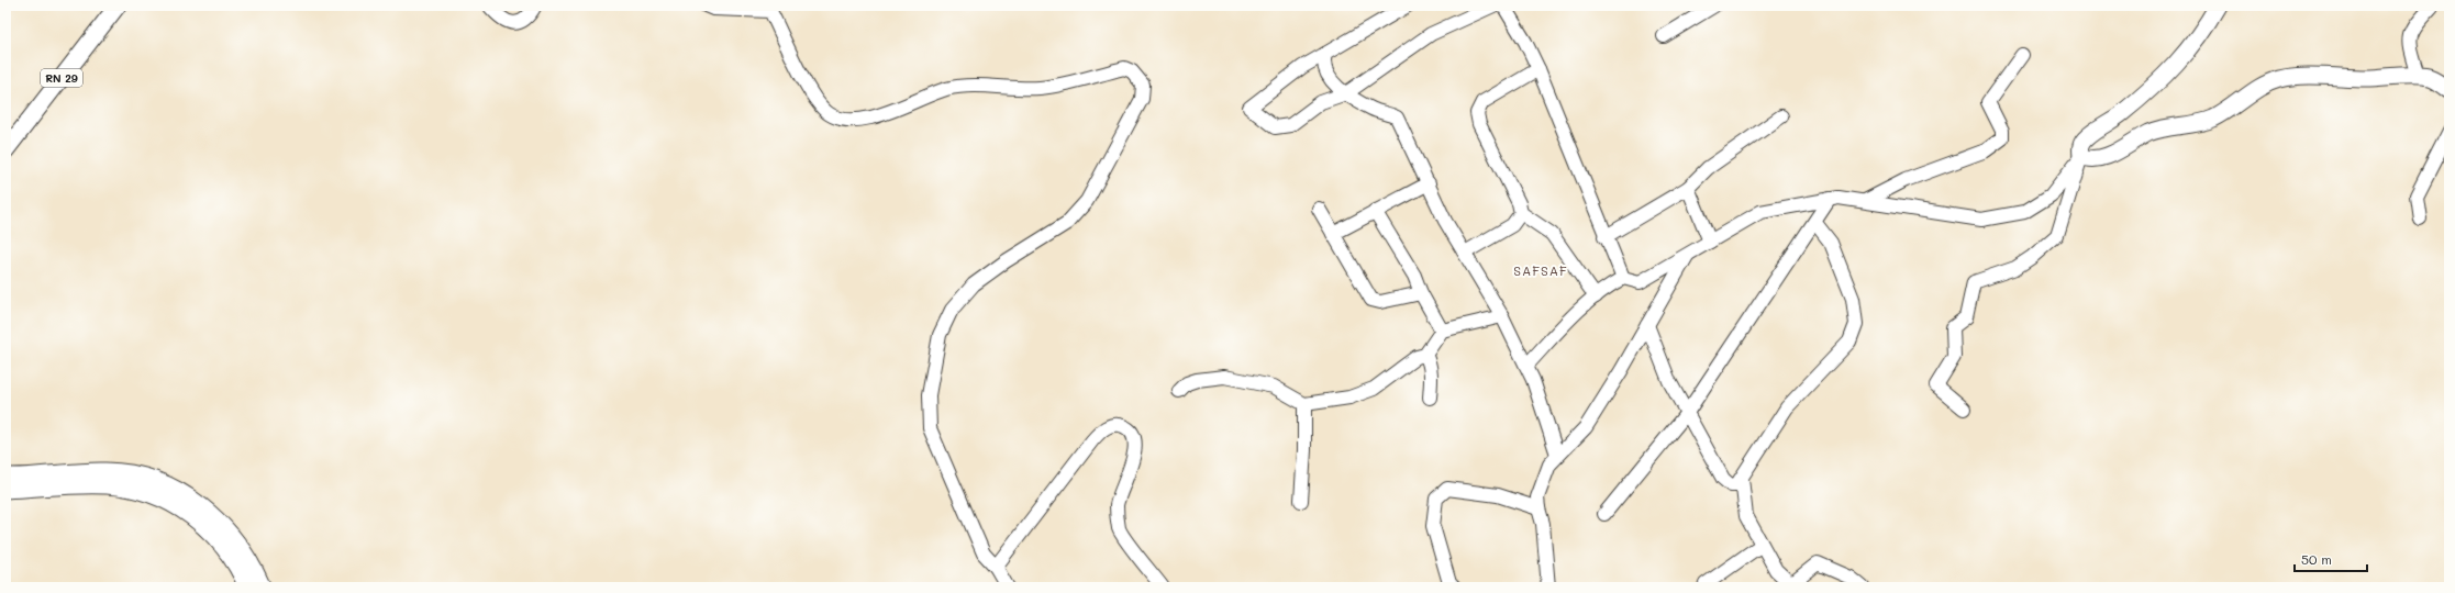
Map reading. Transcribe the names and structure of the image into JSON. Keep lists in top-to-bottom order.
{
  "streets": {
    "main road": ["RN 29"]
  },
  "districts": ["SAFSAF"],
  "scale_bar": "50 m"
}
